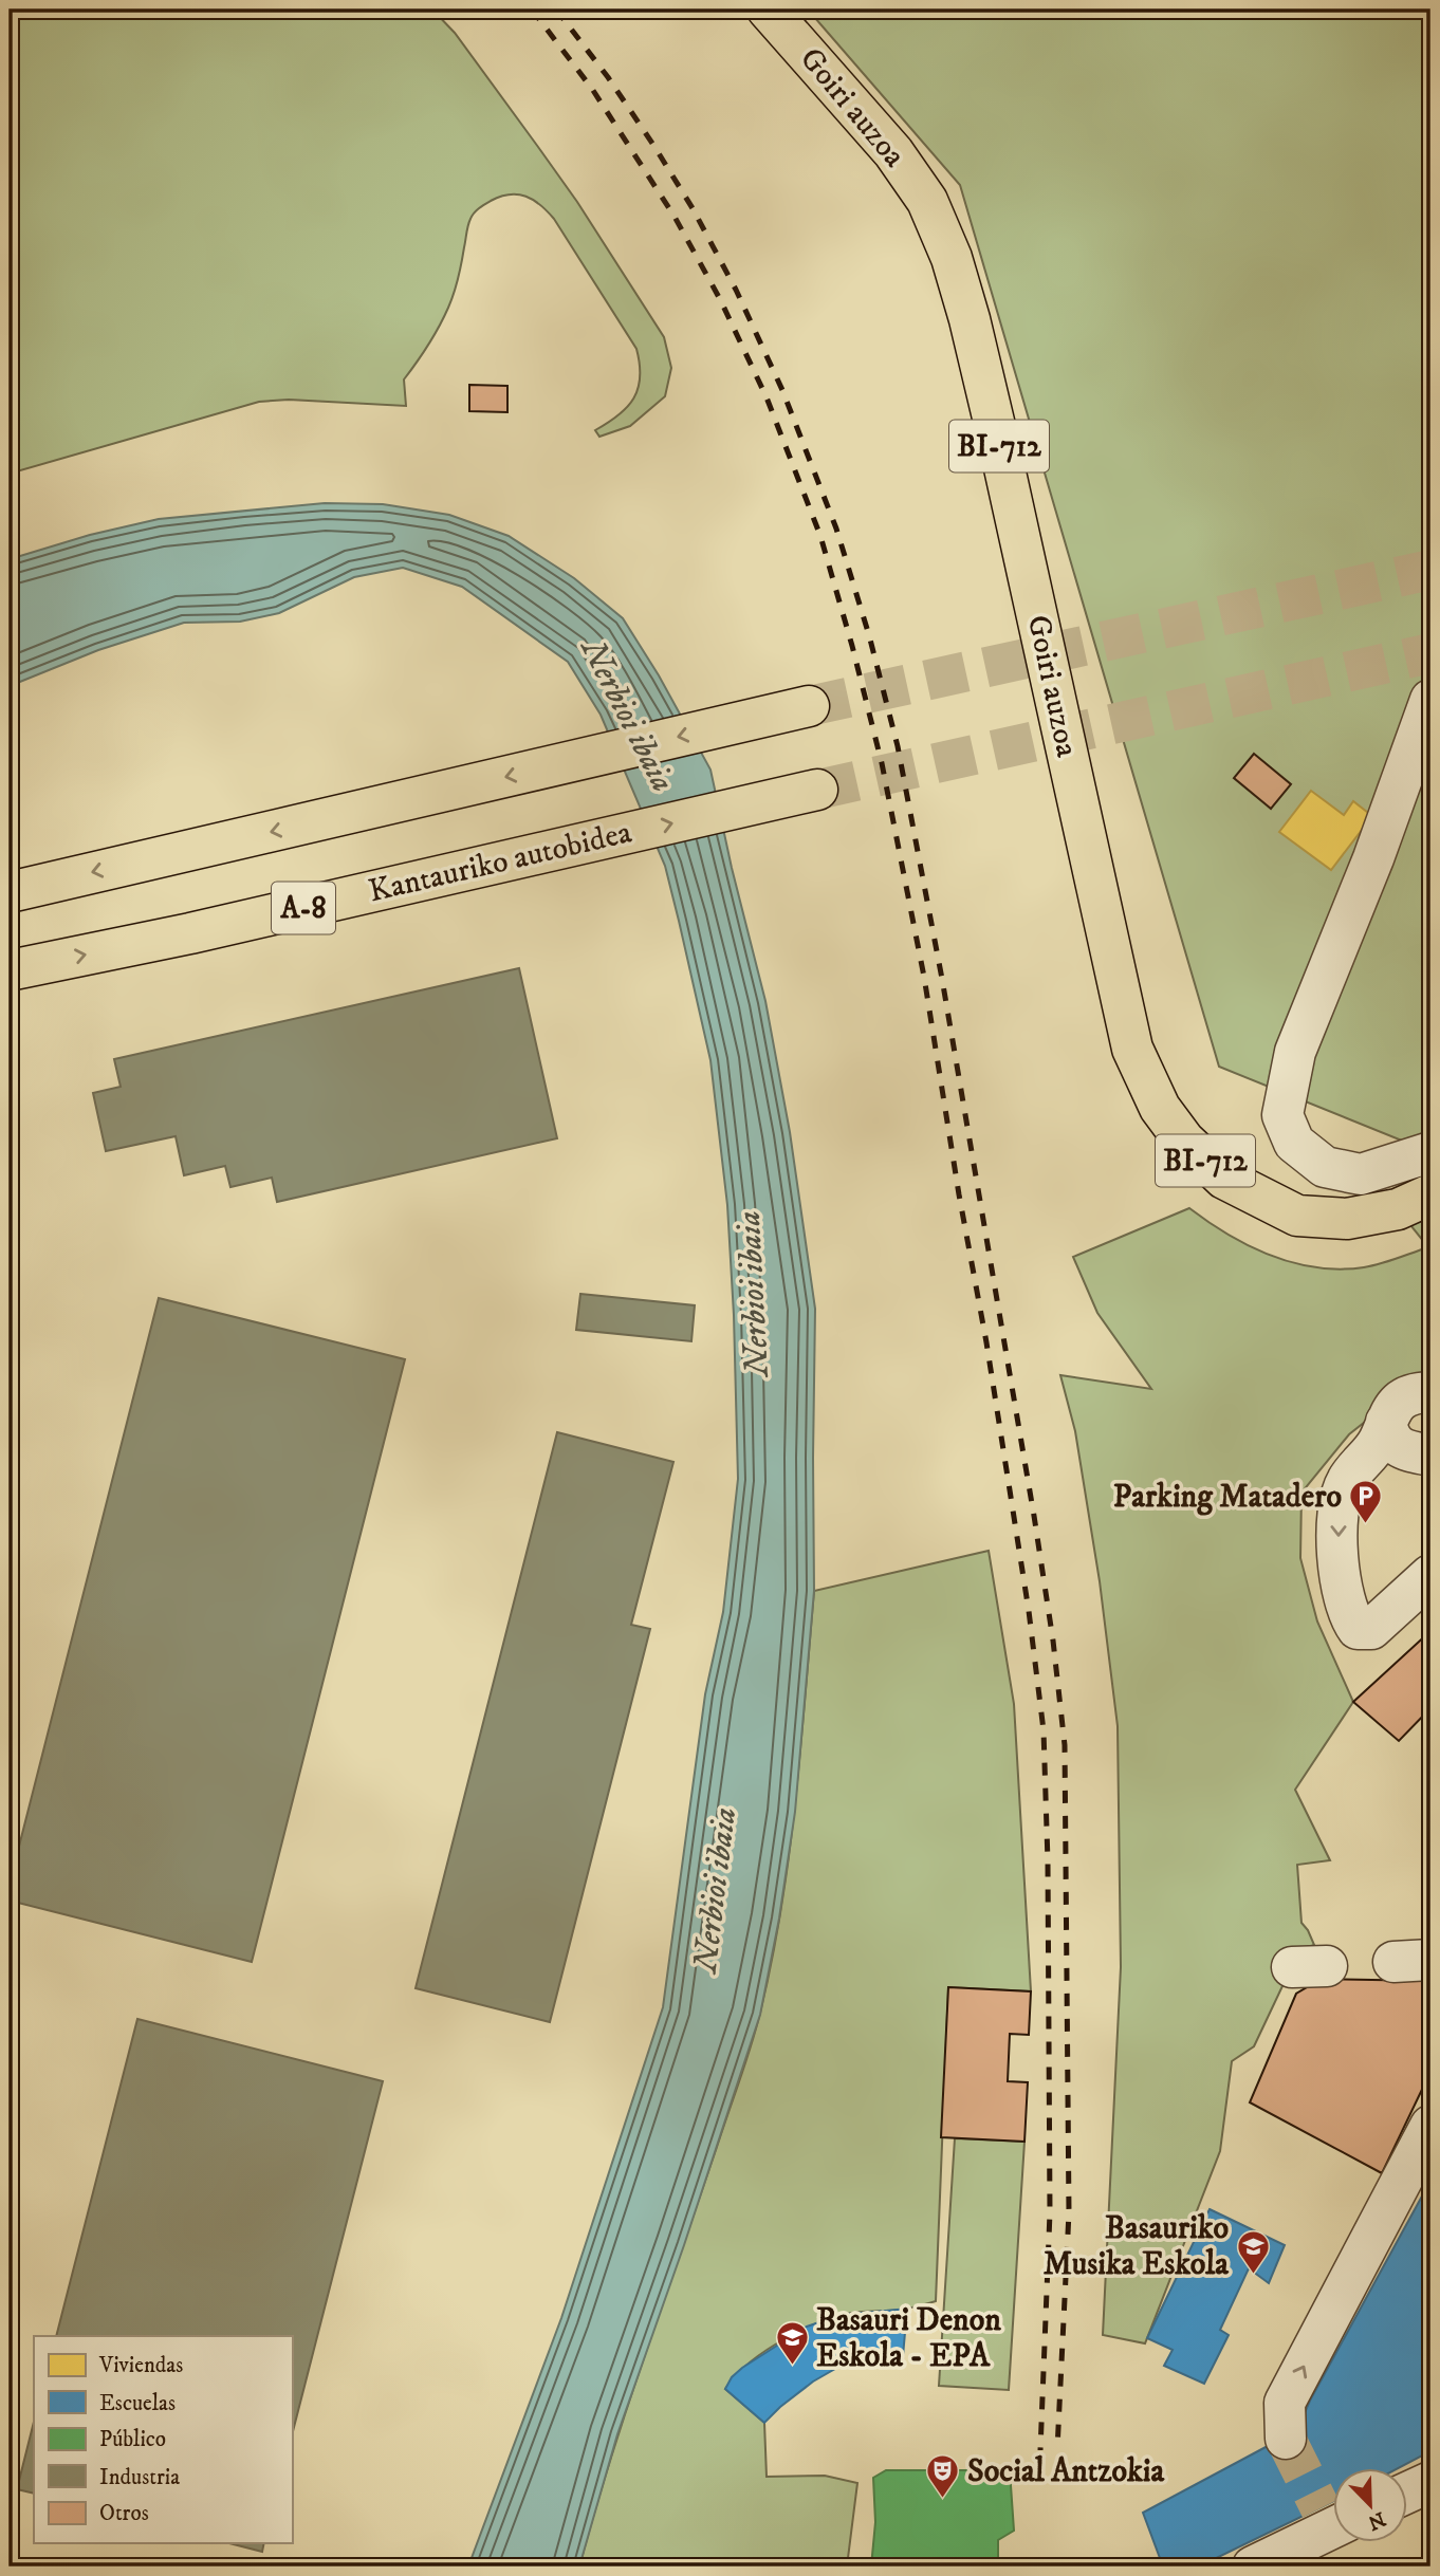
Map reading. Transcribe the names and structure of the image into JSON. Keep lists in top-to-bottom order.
{
  "streets": {
    "main road": [
      "Goiri auzoa",
      "BI-712",
      "Kantauriko autobidea",
      "A-8"
    ]
  },
  "water": ["Nerbioi ibaia"],
  "places": {
    "parking": ["Parking Matadero"],
    "school or university": ["Basauriko Musika Eskola", "Basauri Denon Eskola - EPA"],
    "theatre": ["Social Antzokia"]
  },
  "legend": [
    "Viviendas",
    "Escuelas",
    "Público",
    "Industria",
    "Otros"
  ],
  "north": "bottom right"
}
